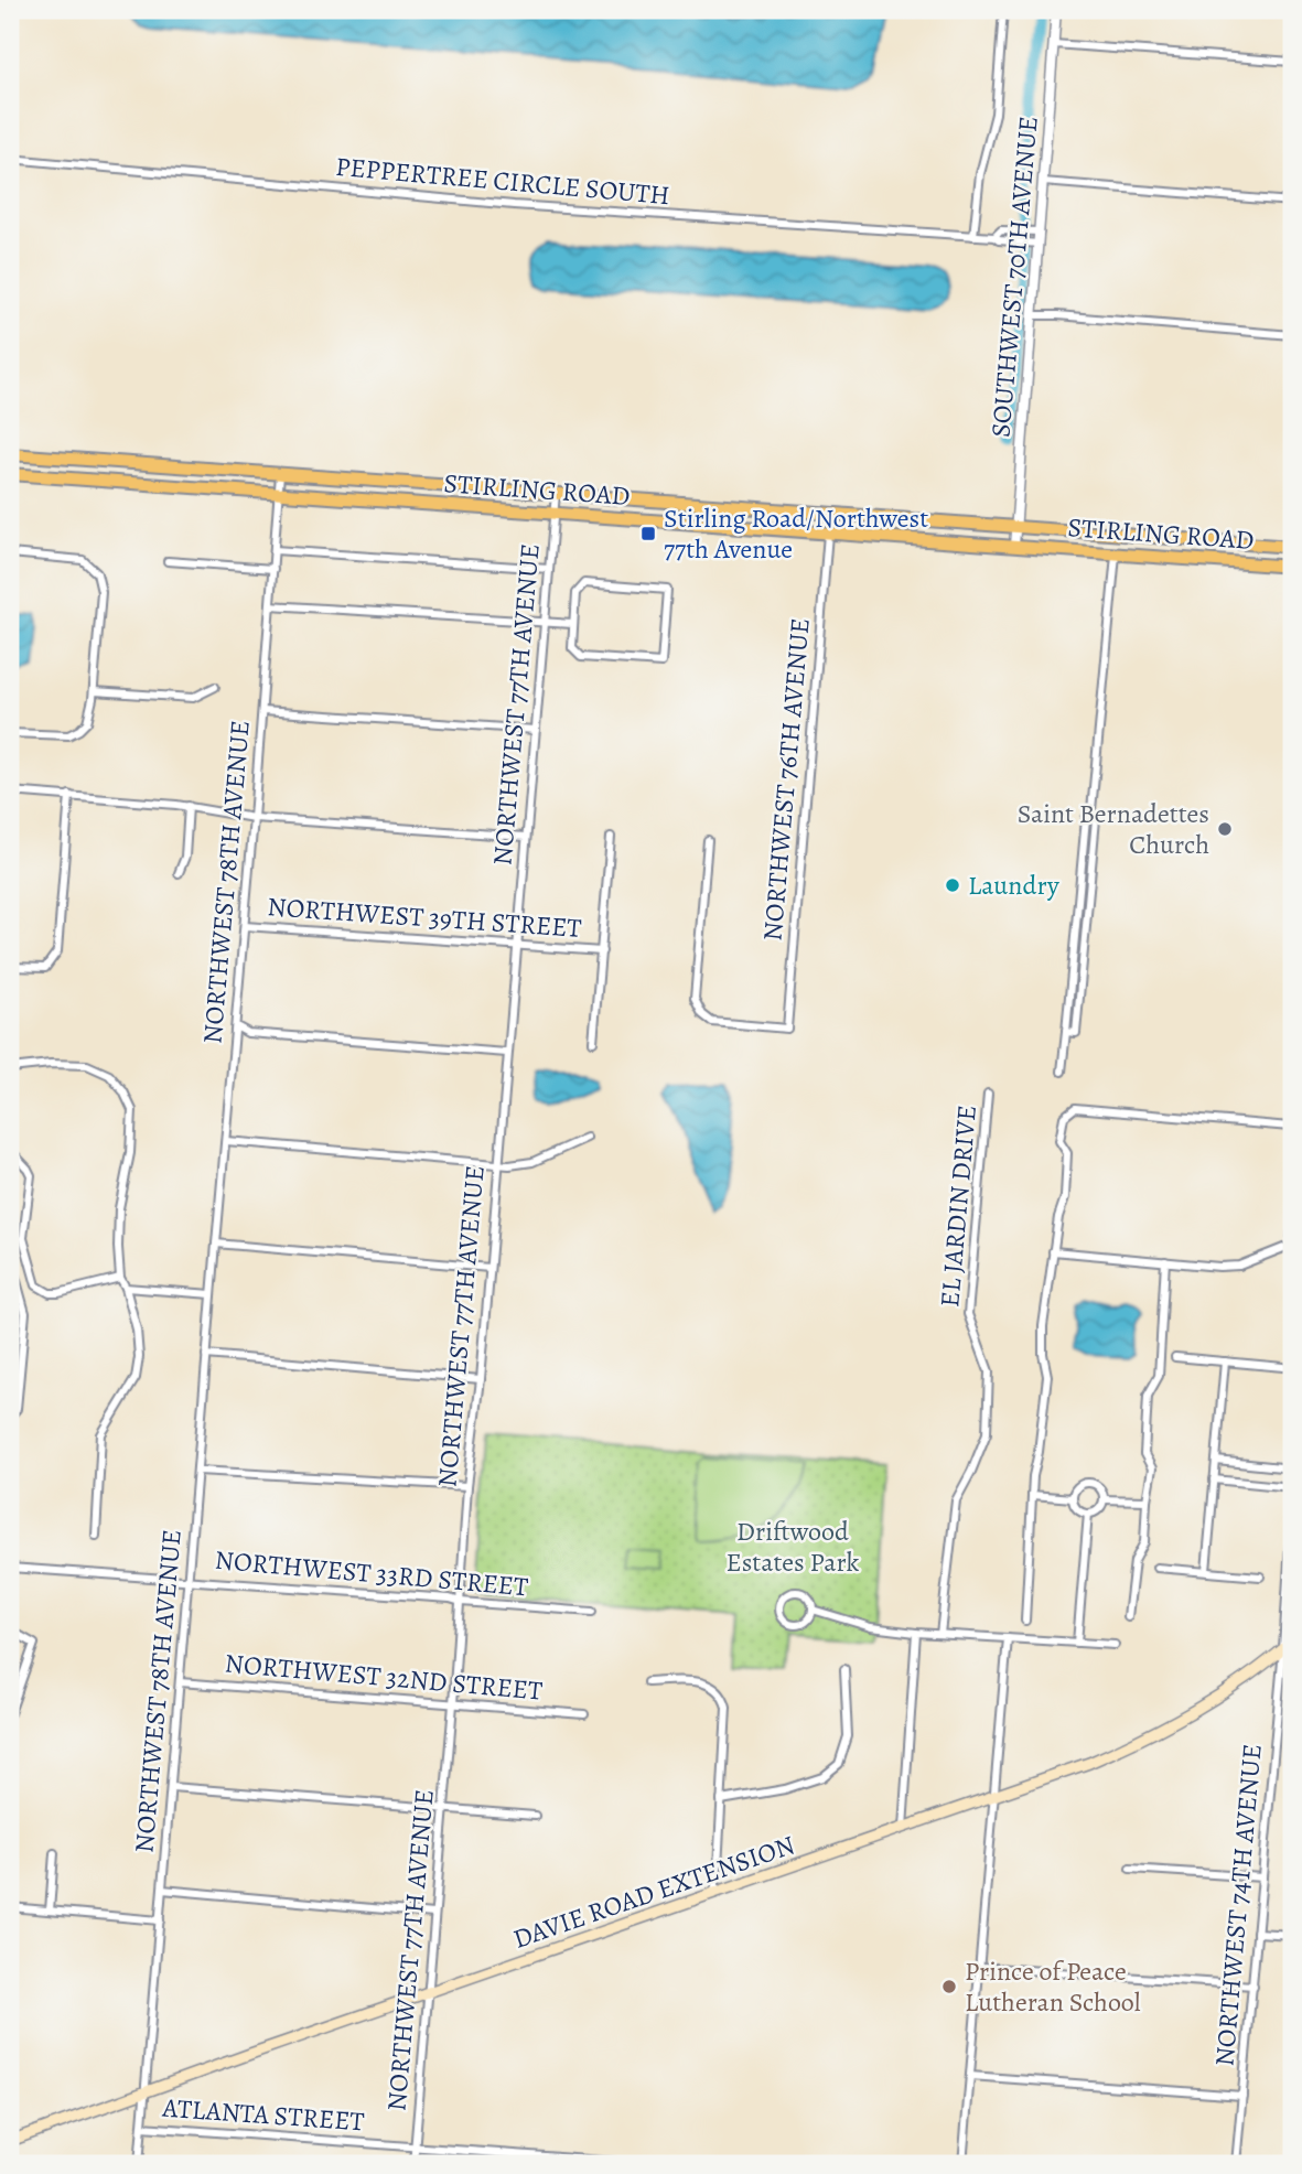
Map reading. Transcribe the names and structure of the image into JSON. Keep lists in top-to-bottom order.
{
  "streets": {
    "main road": ["STIRLING ROAD", "DAVIE ROAD EXTENSION"],
    "street": [
      "PEPPERTREE CIRCLE SOUTH",
      "SOUTHWEST 70TH AVENUE",
      "NORTHWEST 77TH AVENUE",
      "NORTHWEST 76TH AVENUE",
      "NORTHWEST 78TH AVENUE",
      "NORTHWEST 39TH STREET",
      "EL JARDIN DRIVE",
      "NORTHWEST 33RD STREET",
      "NORTHWEST 32ND STREET",
      "NORTHWEST 74TH AVENUE",
      "ATLANTA STREET"
    ]
  },
  "crossings": [
    ["PEPPERTREE CIRCLE SOUTH", "SOUTHWEST 70TH AVENUE"],
    ["SOUTHWEST 70TH AVENUE", "STIRLING ROAD"],
    ["STIRLING ROAD", "NORTHWEST 77TH AVENUE"],
    ["STIRLING ROAD", "NORTHWEST 76TH AVENUE"],
    ["STIRLING ROAD", "NORTHWEST 78TH AVENUE"],
    ["NORTHWEST 77TH AVENUE", "NORTHWEST 39TH STREET"],
    ["NORTHWEST 77TH AVENUE", "NORTHWEST 33RD STREET"],
    ["NORTHWEST 77TH AVENUE", "NORTHWEST 32ND STREET"],
    ["NORTHWEST 77TH AVENUE", "DAVIE ROAD EXTENSION"],
    ["NORTHWEST 77TH AVENUE", "ATLANTA STREET"],
    ["NORTHWEST 78TH AVENUE", "NORTHWEST 39TH STREET"],
    ["NORTHWEST 78TH AVENUE", "NORTHWEST 33RD STREET"],
    ["NORTHWEST 78TH AVENUE", "NORTHWEST 32ND STREET"],
    ["NORTHWEST 78TH AVENUE", "DAVIE ROAD EXTENSION"],
    ["NORTHWEST 78TH AVENUE", "ATLANTA STREET"],
    ["DAVIE ROAD EXTENSION", "NORTHWEST 74TH AVENUE"],
    ["DAVIE ROAD EXTENSION", "ATLANTA STREET"]
  ],
  "parks": ["Driftwood Estates Park"],
  "places": {
    "transit": ["Stirling Road/Northwest 77th Avenue"],
    "other": ["Saint Bernadettes Church", "Laundry", "Prince of Peace Lutheran School"]
  }
}
